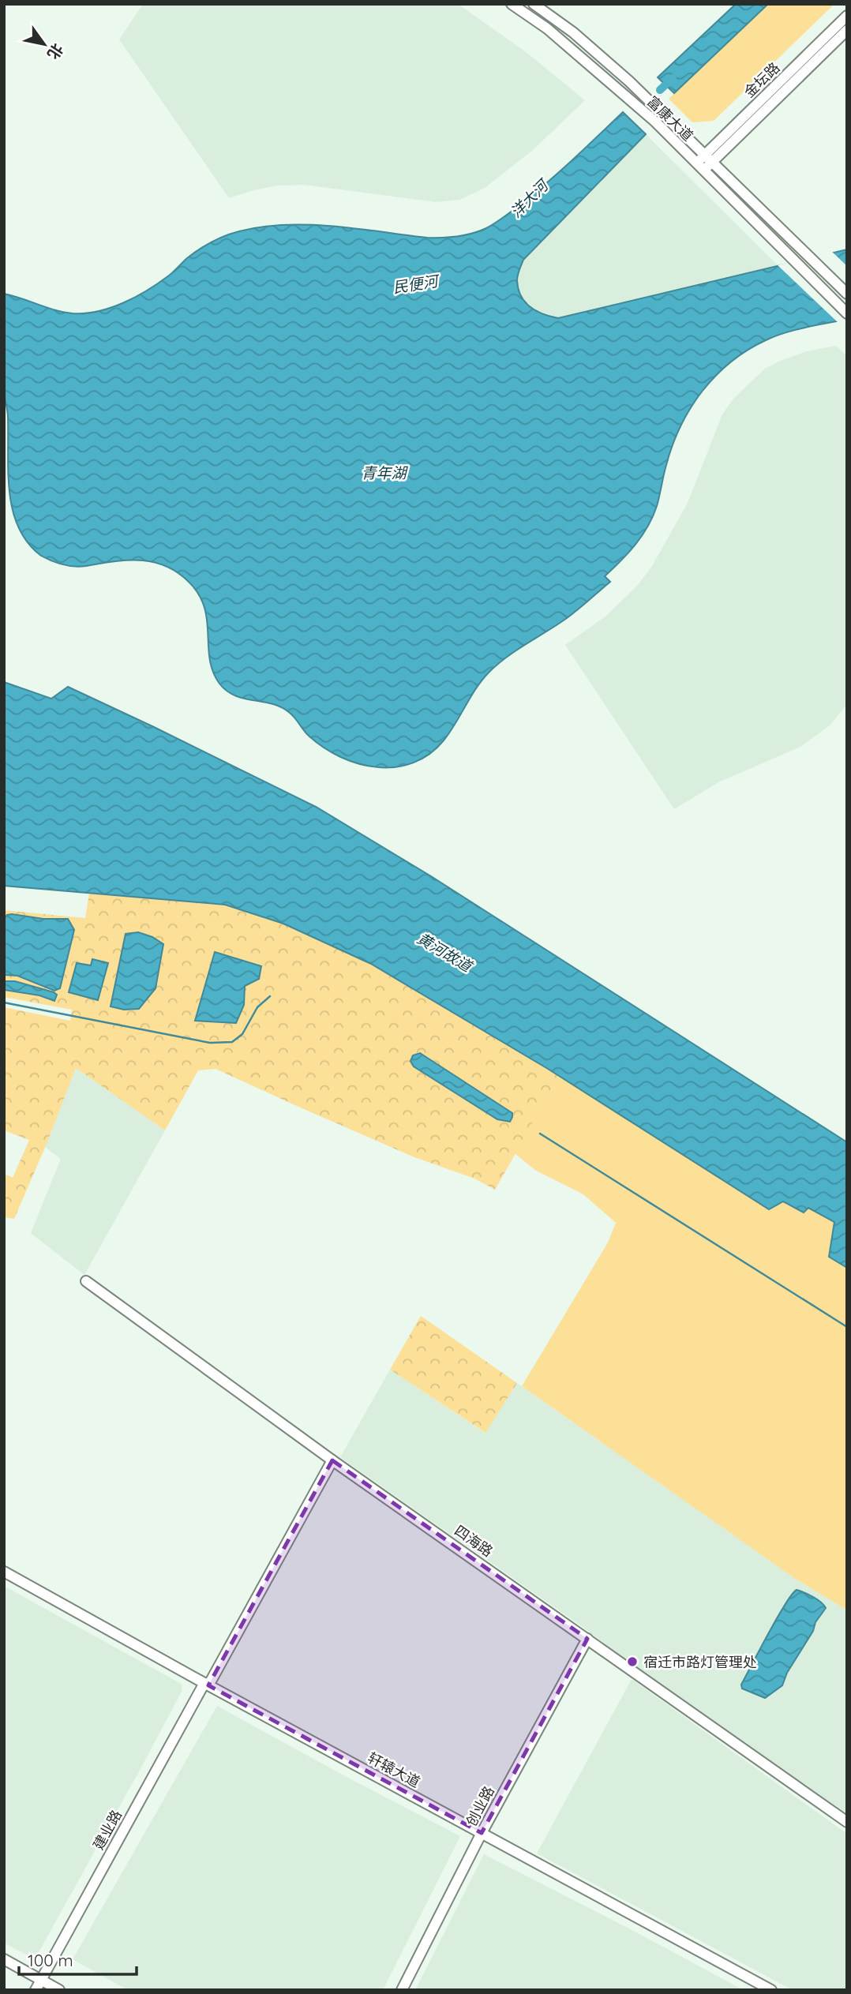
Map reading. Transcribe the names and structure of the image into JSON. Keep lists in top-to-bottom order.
{
  "streets": {
    "street": [
      "金坛路",
      "富康大道",
      "四海路",
      "轩辕大道",
      "创业路",
      "建业路"
    ]
  },
  "crossings": [
    ["金坛路", "富康大道"],
    ["四海路", "创业路"],
    ["四海路", "建业路"],
    ["轩辕大道", "创业路"],
    ["轩辕大道", "建业路"]
  ],
  "water": [
    "洋大河",
    "民便河",
    "青年湖",
    "黄河故道"
  ],
  "places": ["宿迁市路灯管理处"],
  "scale_bar": "100 m",
  "north": "bottom right"
}
